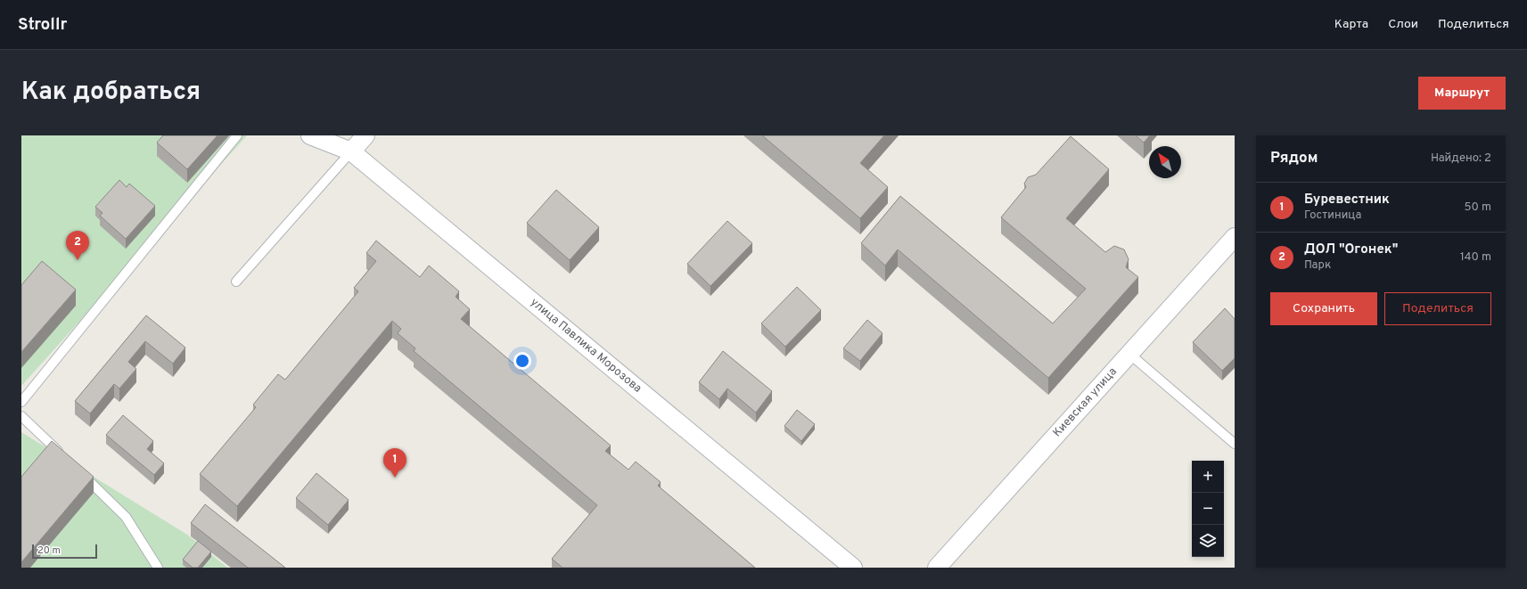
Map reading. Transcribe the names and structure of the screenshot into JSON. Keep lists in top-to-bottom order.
{
  "streets": {
    "street": ["улица Павлика Морозова", "Киевская улица"]
  },
  "scale_bar": "20 m",
  "north": "top left",
  "page": {
    "header": "Strollr",
    "nav": ["Карта", "Слои", "Поделиться"],
    "title": "Как добраться",
    "buttons": [
      "Маршрут",
      ["Сохранить", "Поделиться"]
    ],
    "heading": ["Рядом", "Найдено: 2"],
    "list": [
      {
        "mark": "1",
        "name": "Буревестник",
        "note": "Гостиница",
        "value": "50 m"
      },
      {
        "mark": "2",
        "name": "ДОЛ \"Огонек\"",
        "note": "Парк",
        "value": "140 m"
      }
    ],
    "pins": ["2", "1"],
    "map_buttons": ["+", "−"],
    "scale": "20 m"
  }
}
